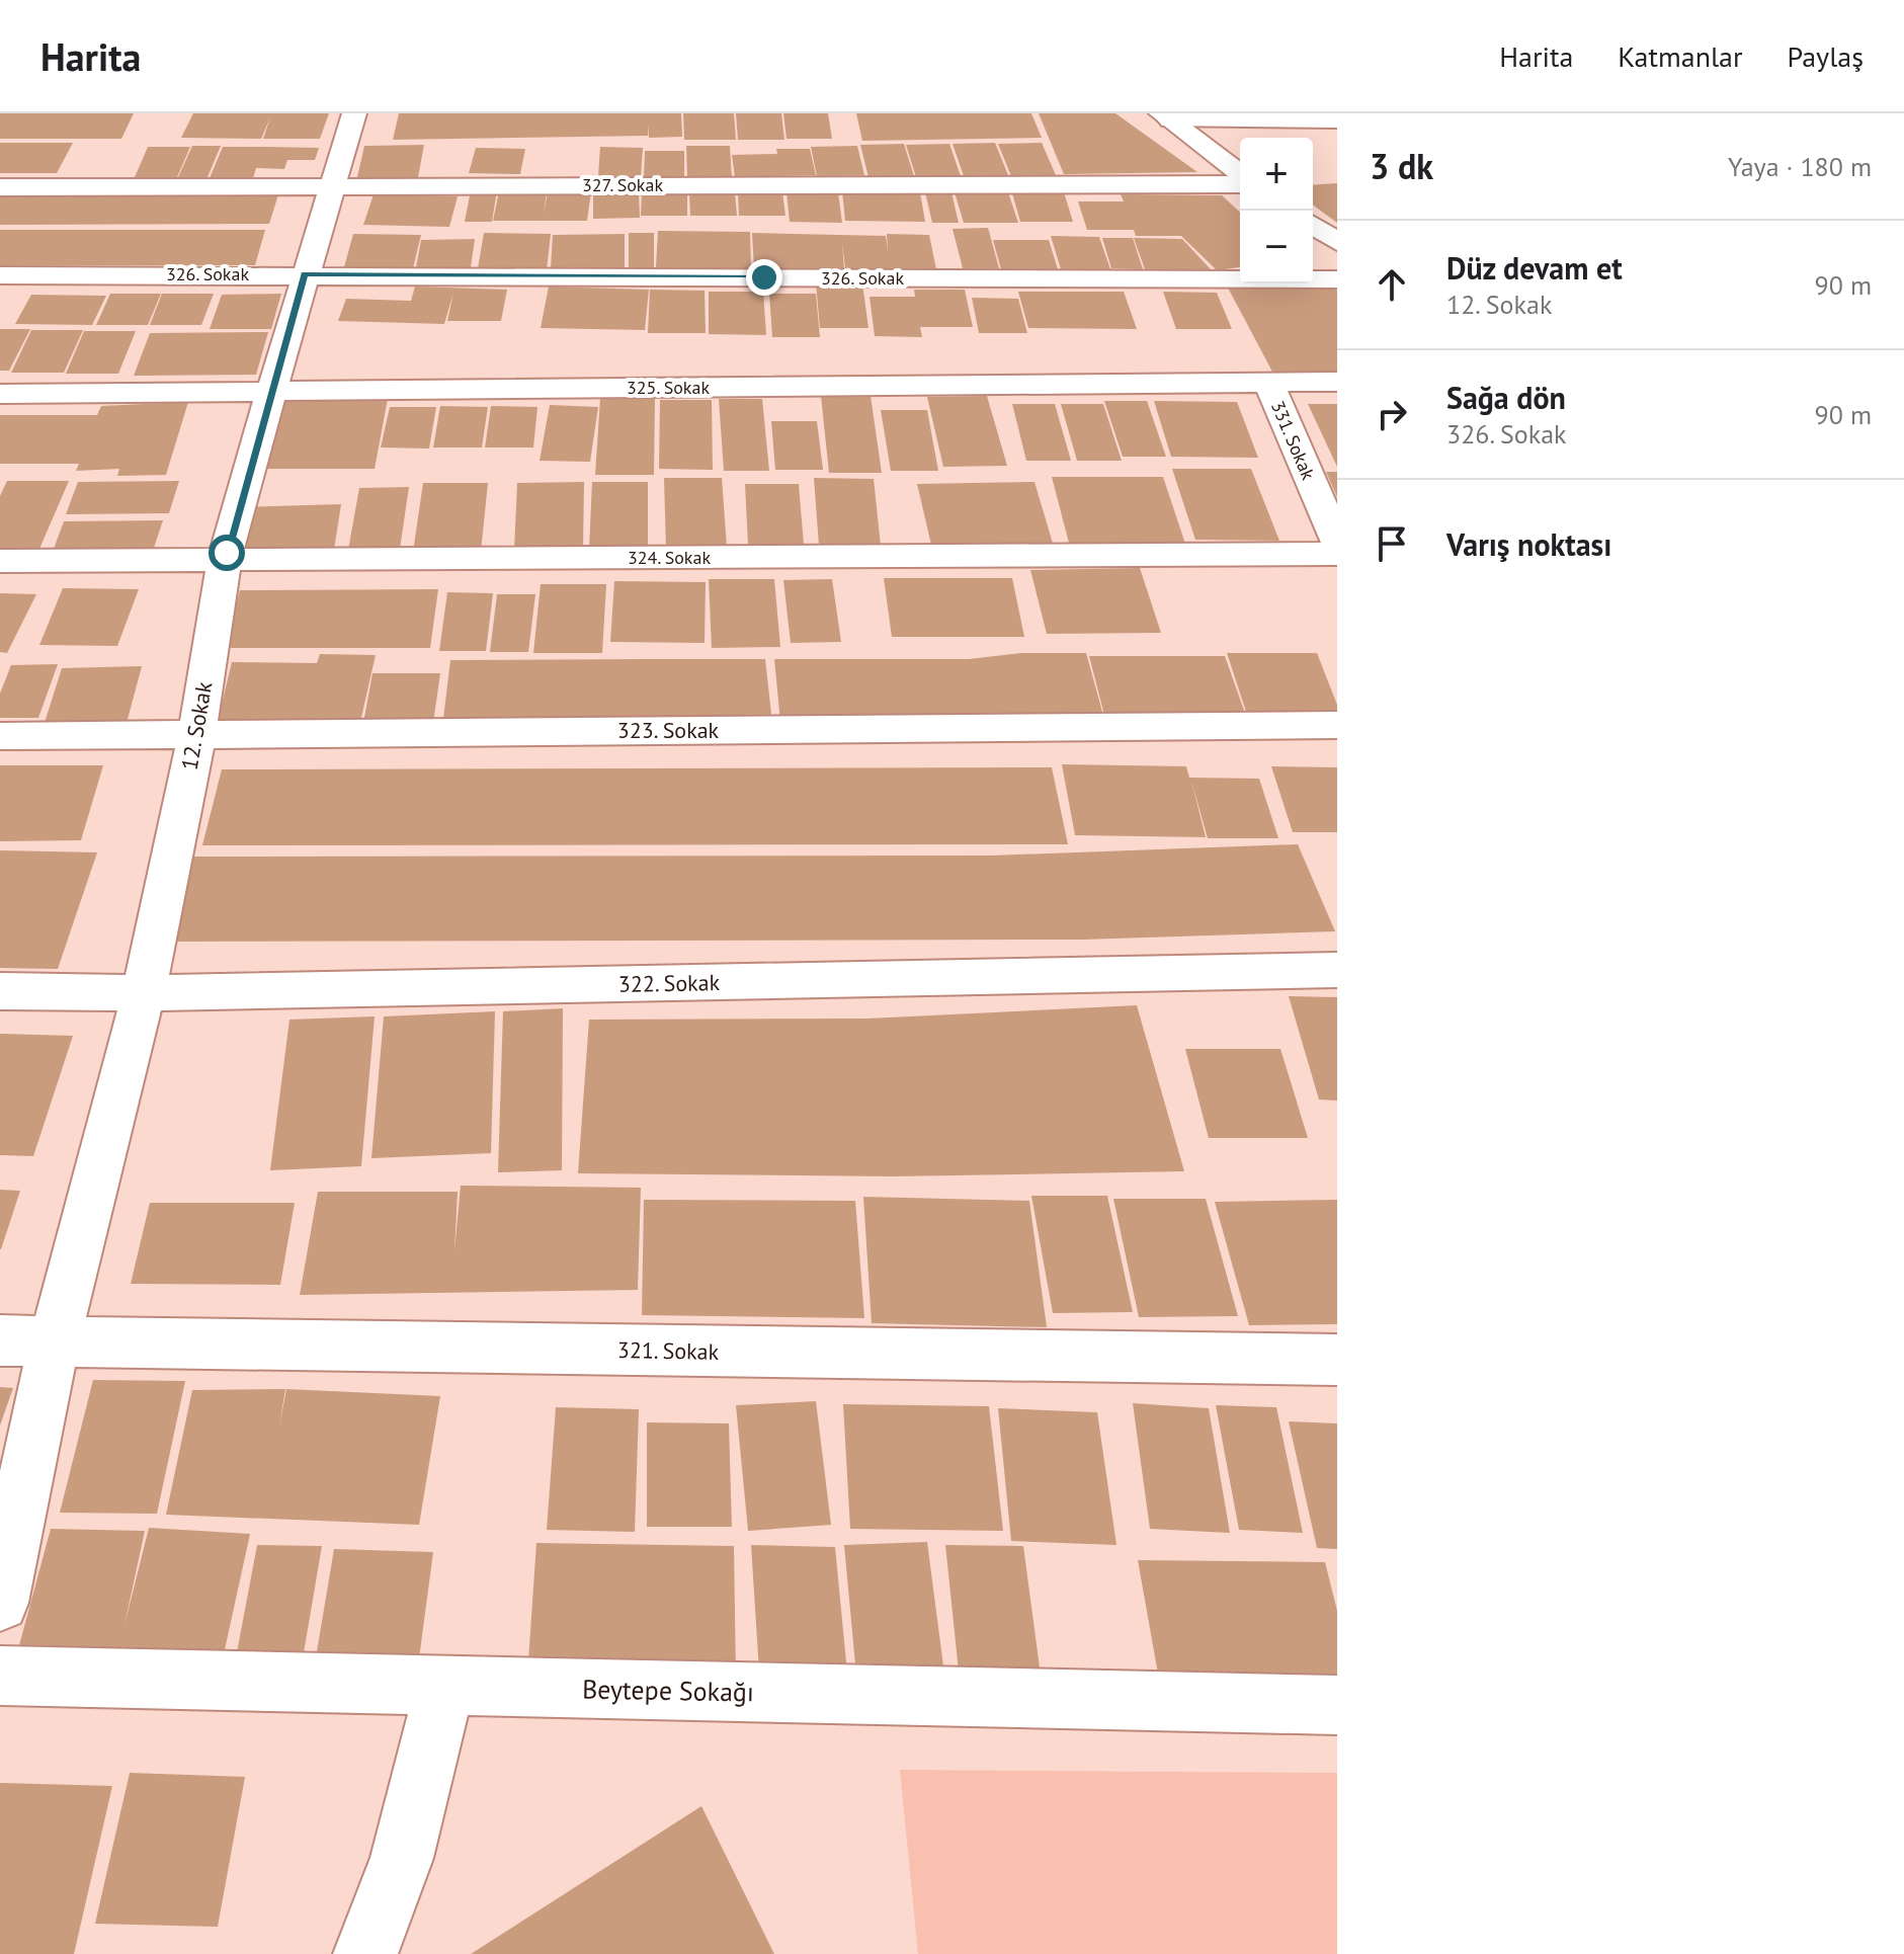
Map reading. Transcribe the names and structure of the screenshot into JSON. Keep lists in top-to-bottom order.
{
  "streets": {
    "street": [
      "327. Sokak",
      "326. Sokak",
      "325. Sokak",
      "331. Sokak",
      "324. Sokak",
      "12. Sokak",
      "323. Sokak",
      "322. Sokak",
      "321. Sokak",
      "Beytepe Sokağı"
    ]
  },
  "crossings": [
    ["327. Sokak", "12. Sokak"],
    ["326. Sokak", "12. Sokak"],
    ["325. Sokak", "331. Sokak"],
    ["325. Sokak", "12. Sokak"],
    ["324. Sokak", "12. Sokak"],
    ["12. Sokak", "323. Sokak"],
    ["12. Sokak", "322. Sokak"],
    ["12. Sokak", "321. Sokak"]
  ],
  "page": {
    "header": "Harita",
    "nav": ["Harita", "Katmanlar", "Paylaş"],
    "heading": ["3 dk", "Yaya · 180 m"],
    "map_buttons": ["+", "−"],
    "list": [
      ["Düz devam et", "12. Sokak", "90 m"],
      ["Sağa dön", "326. Sokak", "90 m"],
      "Varış noktası"
    ]
  }
}
